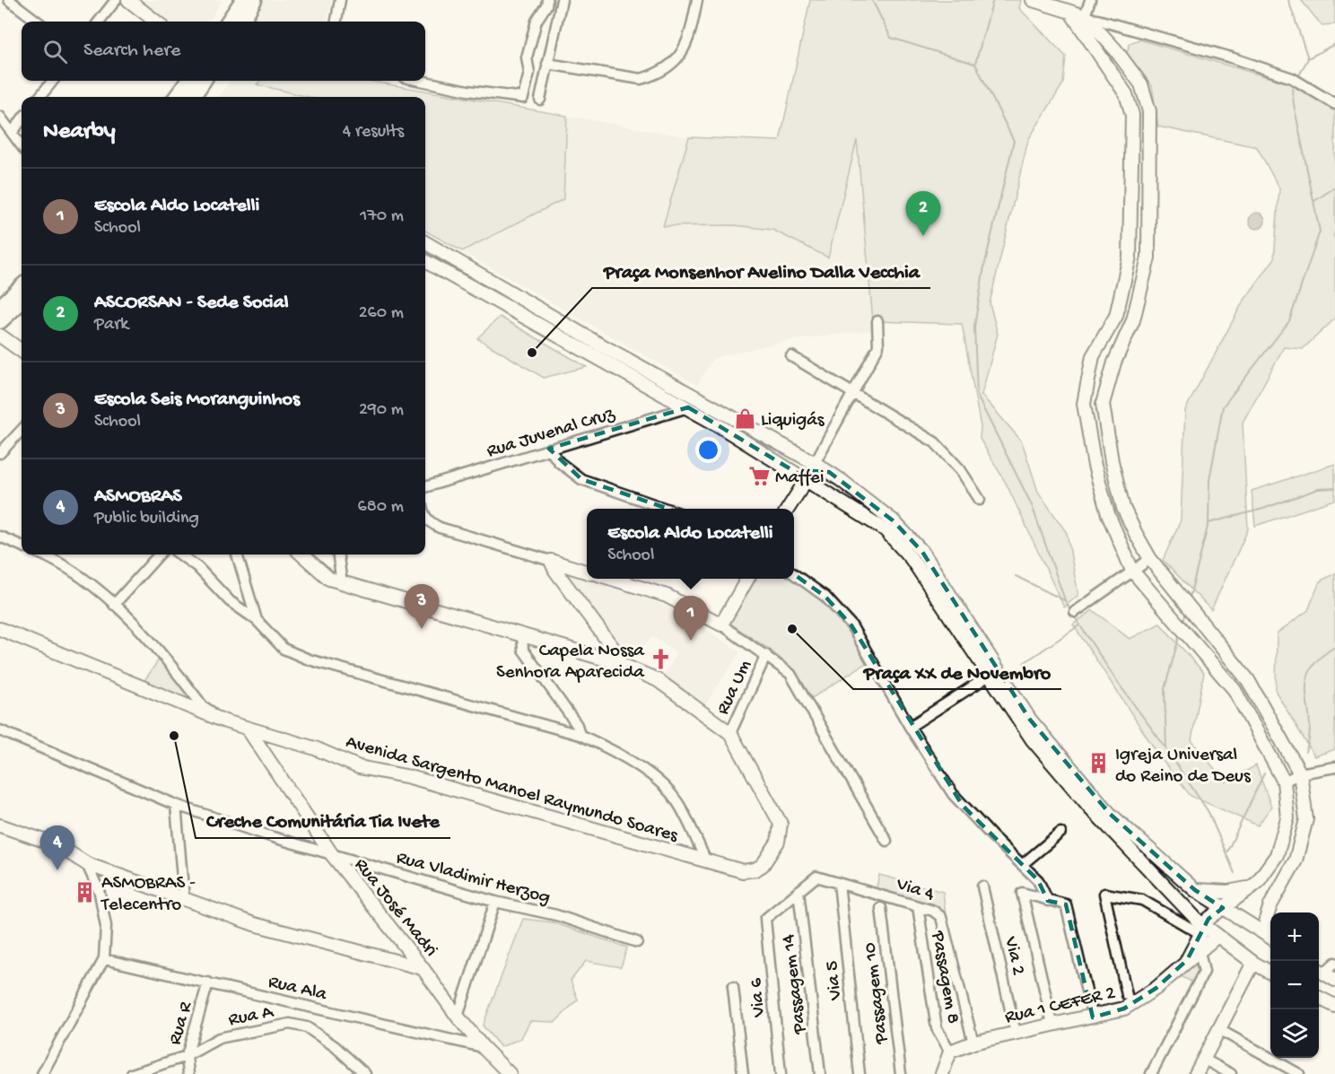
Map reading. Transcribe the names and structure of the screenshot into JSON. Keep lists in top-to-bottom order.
{
  "streets": {
    "street": [
      "Rua Juvenal Cruz",
      "Rua Um",
      "Avenida Sargento Manoel Raymundo Soares",
      "Rua Vladimir Herzog",
      "Via 4",
      "Rua José Madri",
      "Via 2",
      "Passagem 8",
      "Via 5",
      "Passagem 14",
      "Rua Ala",
      "Passagem 10",
      "Via 6",
      "Rua 1 CEFER 2",
      "Rua A",
      "Rua R"
    ]
  },
  "crossings": [
    ["Rua Um", "Avenida Sargento Manoel Raymundo Soares"],
    ["Avenida Sargento Manoel Raymundo Soares", "Rua José Madri"],
    ["Rua Vladimir Herzog", "Rua José Madri"],
    ["Via 4", "Passagem 8"],
    ["Via 4", "Via 5"],
    ["Via 4", "Passagem 14"],
    ["Via 4", "Via 6"],
    ["Via 4", "Rua 1 CEFER 2"],
    ["Rua José Madri", "Rua Ala"],
    ["Via 2", "Rua 1 CEFER 2"],
    ["Passagem 8", "Rua 1 CEFER 2"],
    ["Rua Ala", "Rua R"],
    ["Rua A", "Rua R"]
  ],
  "places": {
    "other": ["Praça Monsenhor Avelino Dalla Vecchia", "Praça XX de Novembro", "Creche Comunitária Tia Ivete"],
    "shop": ["Liquigás"],
    "supermarket": ["Maffei"],
    "church": ["Capela Nossa Senhora Aparecida"],
    "building": ["Igreja Universal do Reino de Deus", "ASMOBRAS - Telecentro"]
  },
  "page": {
    "search": "Search here",
    "heading": ["Nearby", "4 results"],
    "list": [
      {
        "mark": "1",
        "name": "Escola Aldo Locatelli",
        "note": "School",
        "value": "170 m"
      },
      {
        "mark": "2",
        "name": "ASCORSAN - Sede Social",
        "note": "Park",
        "value": "260 m"
      },
      {
        "mark": "3",
        "name": "Escola Seis Moranguinhos",
        "note": "School",
        "value": "290 m"
      },
      {
        "mark": "4",
        "name": "ASMOBRAS",
        "note": "Public building",
        "value": "680 m"
      }
    ],
    "pins": [
      "2",
      "3",
      "1",
      "4"
    ],
    "popup": ["Escola Aldo Locatelli", "School"],
    "map_buttons": ["+", "−"]
  }
}
